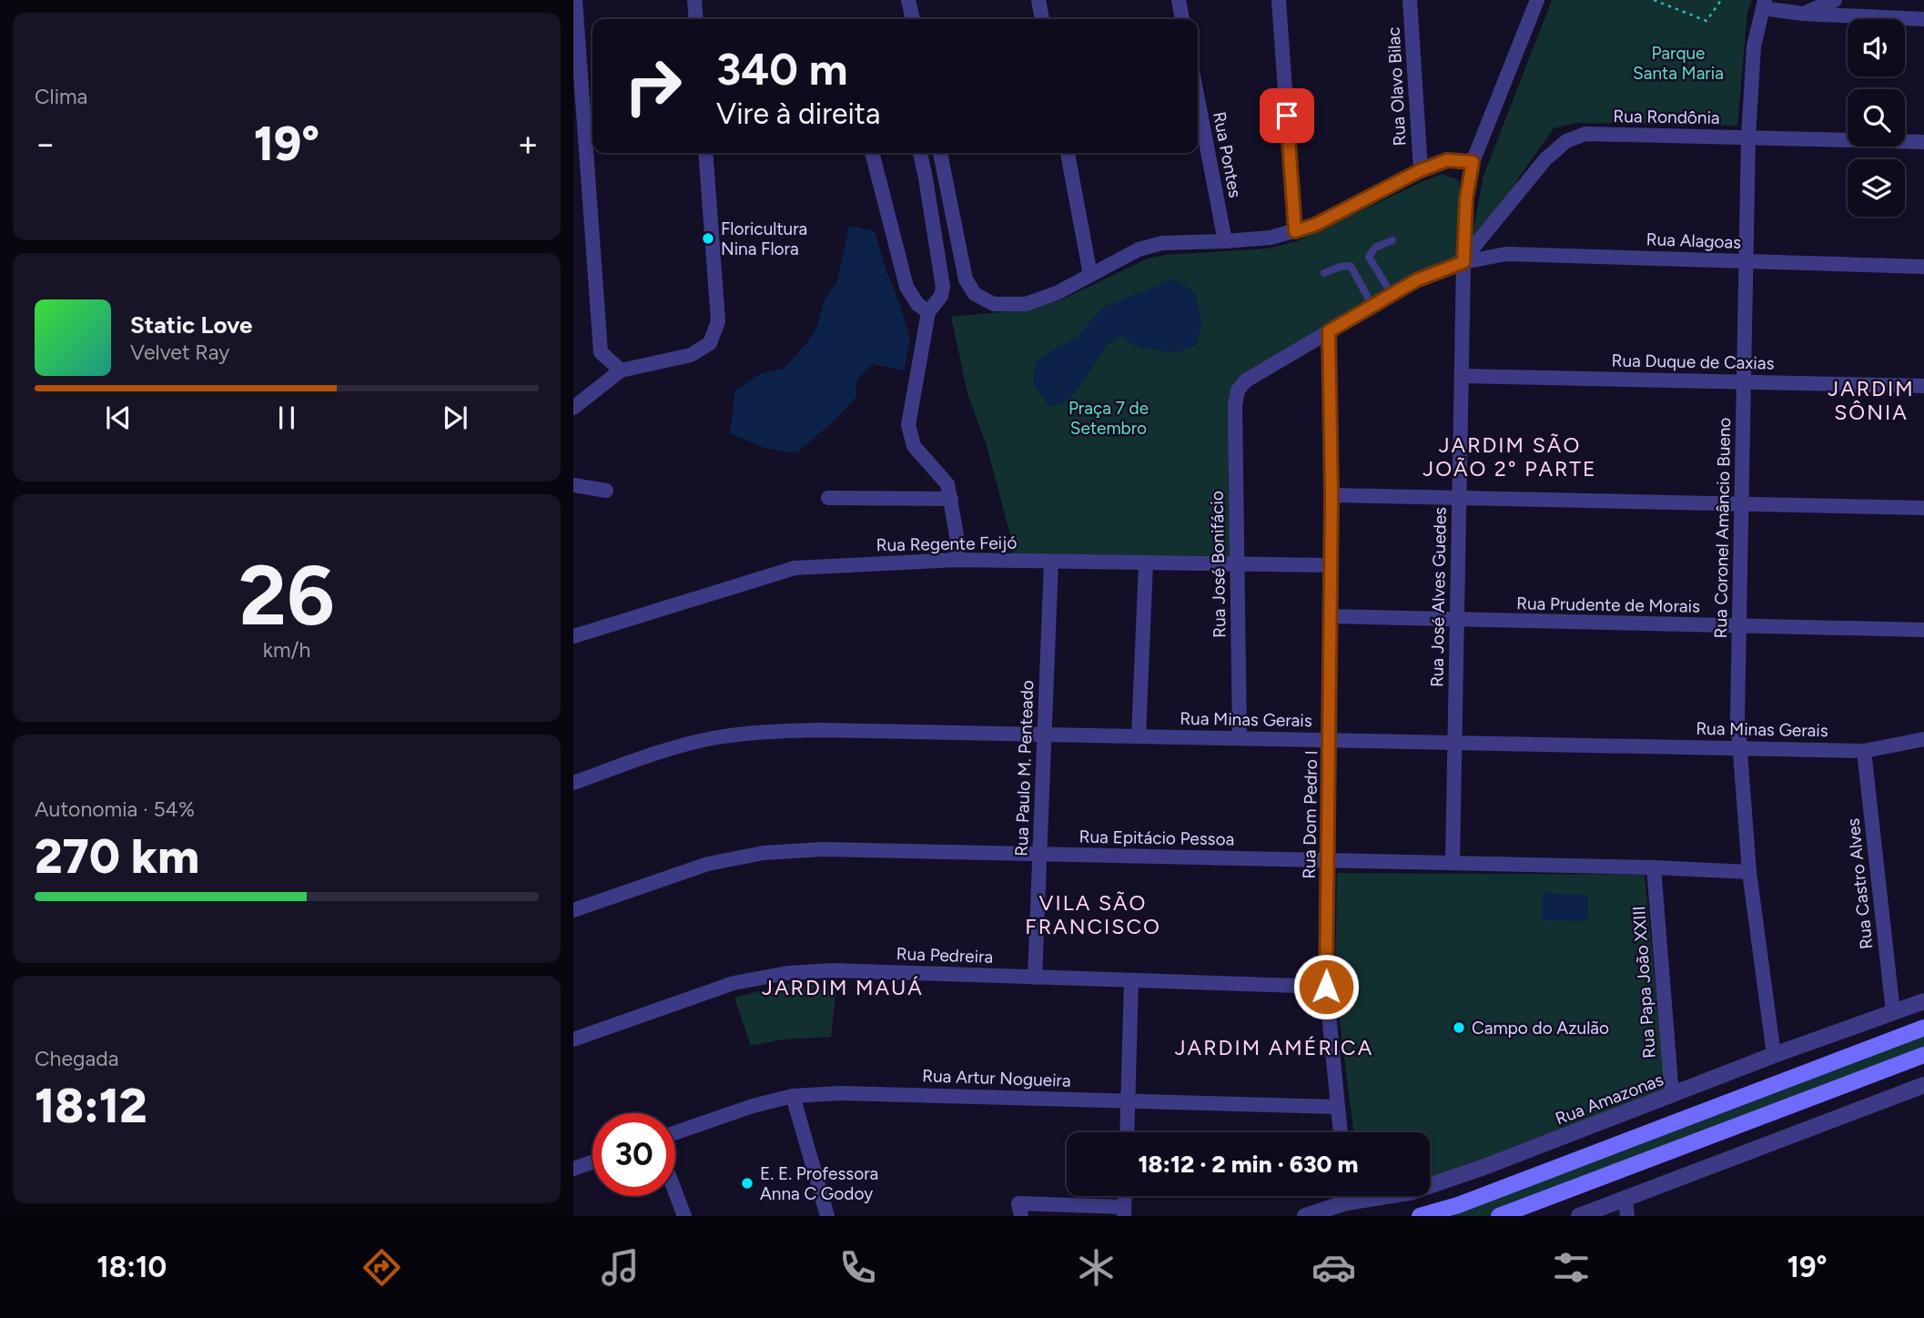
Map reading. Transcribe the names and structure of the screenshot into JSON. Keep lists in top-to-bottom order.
{
  "streets": {
    "street": [
      "Rua Olavo Bilac",
      "Rua Rondônia",
      "Rua Pontes",
      "Rua Alagoas",
      "Rua Duque de Caxias",
      "Rua Coronel Amâncio Bueno",
      "Rua Regente Feijó",
      "Rua José Bonifácio",
      "Rua José Alves Guedes",
      "Rua Prudente de Morais",
      "Rua Minas Gerais",
      "Rua Paulo M. Penteado",
      "Rua Dom Pedro I",
      "Rua Epitácio Pessoa",
      "Rua Castro Alves",
      "Rua Pedreira",
      "Rua Papa João XXIII",
      "Rua Artur Nogueira",
      "Rua Amazonas"
    ]
  },
  "crossings": [
    ["Rua Rondônia", "Rua Alagoas"],
    ["Rua Rondônia", "Rua Coronel Amâncio Bueno"],
    ["Rua Rondônia", "Rua José Alves Guedes"],
    ["Rua Alagoas", "Rua Coronel Amâncio Bueno"],
    ["Rua Alagoas", "Rua José Bonifácio"],
    ["Rua Alagoas", "Rua José Alves Guedes"],
    ["Rua Alagoas", "Rua Dom Pedro I"],
    ["Rua Duque de Caxias", "Rua Coronel Amâncio Bueno"],
    ["Rua Duque de Caxias", "Rua José Alves Guedes"],
    ["Rua Coronel Amâncio Bueno", "Rua Prudente de Morais"],
    ["Rua Coronel Amâncio Bueno", "Rua Minas Gerais"],
    ["Rua Coronel Amâncio Bueno", "Rua Epitácio Pessoa"],
    ["Rua Coronel Amâncio Bueno", "Rua Amazonas"],
    ["Rua Regente Feijó", "Rua José Bonifácio"],
    ["Rua Regente Feijó", "Rua Paulo M. Penteado"],
    ["Rua Regente Feijó", "Rua Dom Pedro I"],
    ["Rua José Bonifácio", "Rua Minas Gerais"],
    ["Rua José Alves Guedes", "Rua Prudente de Morais"],
    ["Rua José Alves Guedes", "Rua Minas Gerais"],
    ["Rua José Alves Guedes", "Rua Epitácio Pessoa"],
    ["Rua Prudente de Morais", "Rua Dom Pedro I"],
    ["Rua Minas Gerais", "Rua Paulo M. Penteado"],
    ["Rua Minas Gerais", "Rua Dom Pedro I"],
    ["Rua Minas Gerais", "Rua Castro Alves"],
    ["Rua Paulo M. Penteado", "Rua Epitácio Pessoa"],
    ["Rua Paulo M. Penteado", "Rua Pedreira"],
    ["Rua Dom Pedro I", "Rua Epitácio Pessoa"],
    ["Rua Dom Pedro I", "Rua Pedreira"],
    ["Rua Dom Pedro I", "Rua Artur Nogueira"],
    ["Rua Epitácio Pessoa", "Rua Papa João XXIII"],
    ["Rua Castro Alves", "Rua Amazonas"],
    ["Rua Papa João XXIII", "Rua Amazonas"]
  ],
  "districts": [
    "JARDIM SÔNIA",
    "JARDIM SÃO JOÃO 2° PARTE",
    "VILA SÃO FRANCISCO",
    "JARDIM MAUÁ",
    "JARDIM AMÉRICA"
  ],
  "parks": ["Parque Santa Maria", "Praça 7 de Setembro"],
  "places": ["Floricultura Nina Flora", "Campo do Azulão", "E. E. Professora Anna C Godoy"],
  "page": {
    "tile": [
      "Clima",
      ["26", "km/h"],
      ["Autonomia · 54%", "270 km"],
      ["Chegada", "18:12"]
    ],
    "turn": ["340 m", "Vire à direita"],
    "heat": ["−", "19°", "+"],
    "song": ["Static Love", "Velvet Ray"],
    "limit": "30",
    "trip": "18:12 · 2 min · 630 m",
    "tabs": ["18:10", "19°"]
  }
}
